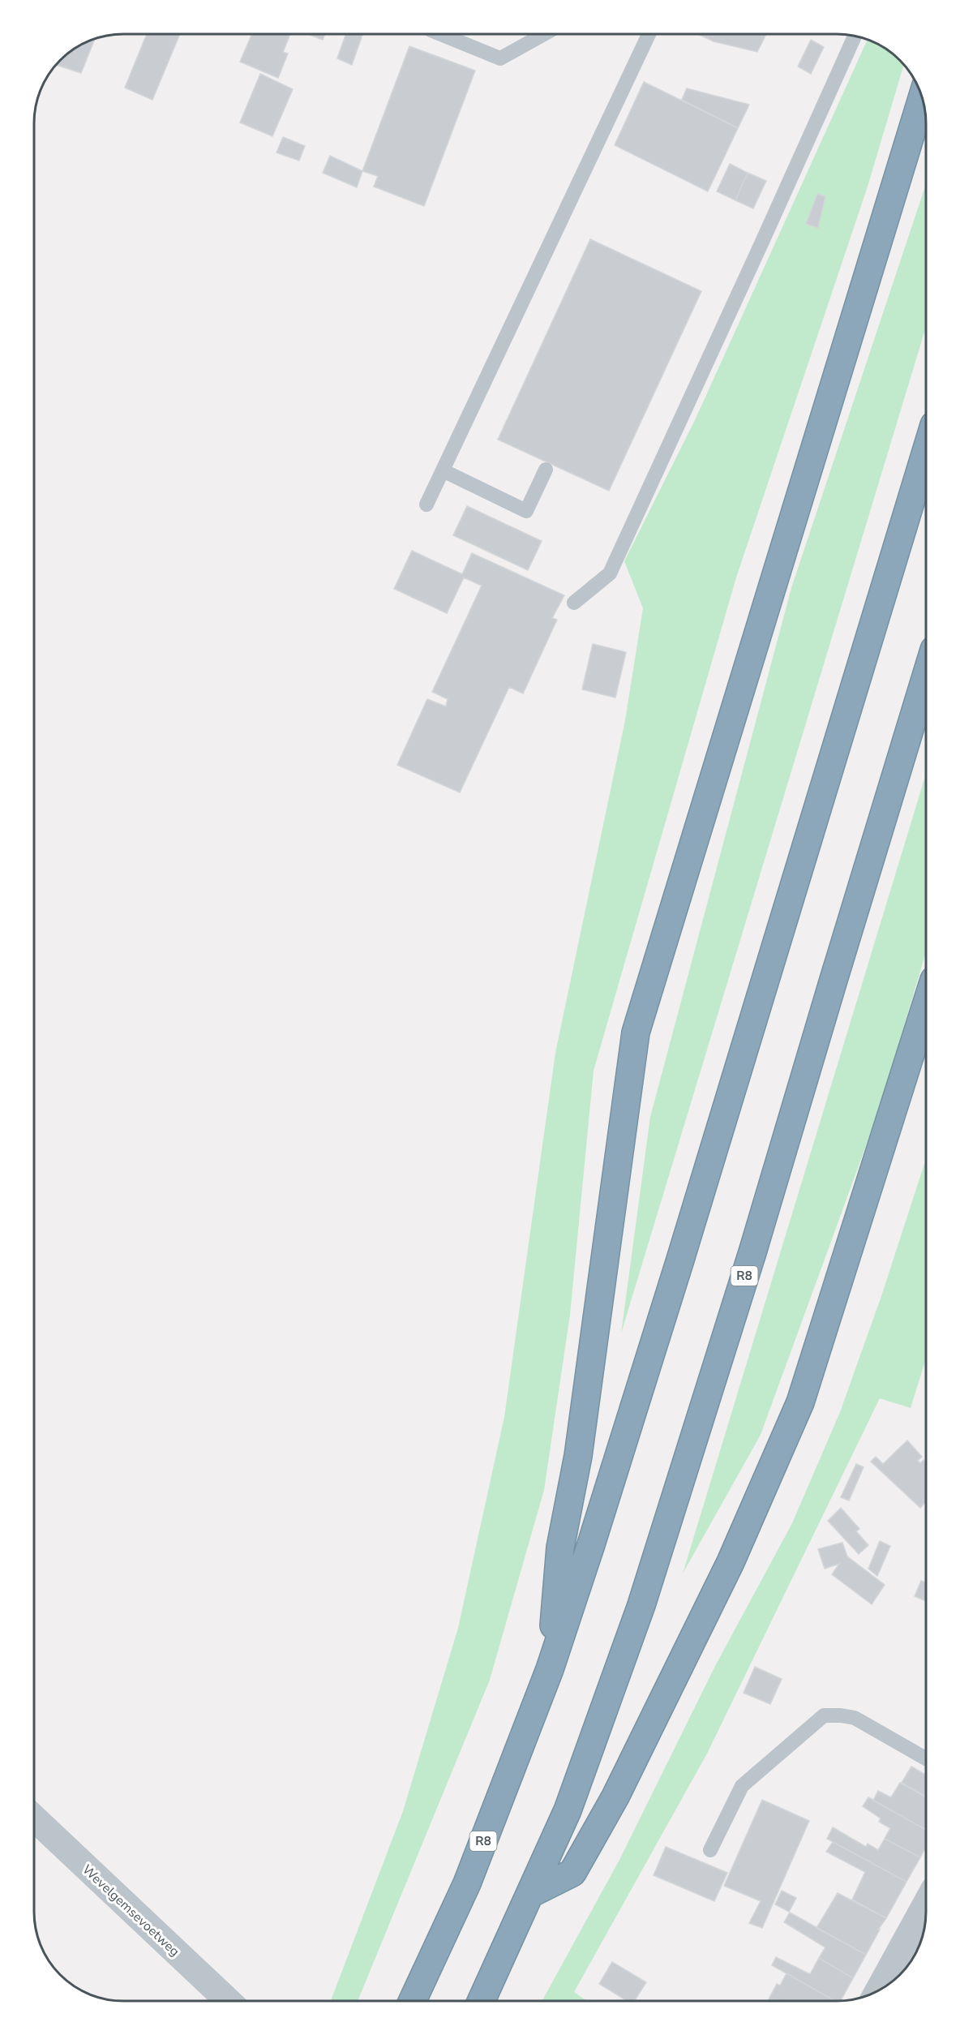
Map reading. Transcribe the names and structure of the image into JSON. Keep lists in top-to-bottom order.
{
  "streets": {
    "highway": ["R8"],
    "street": ["Wevelgemsevoetweg"]
  }
}
